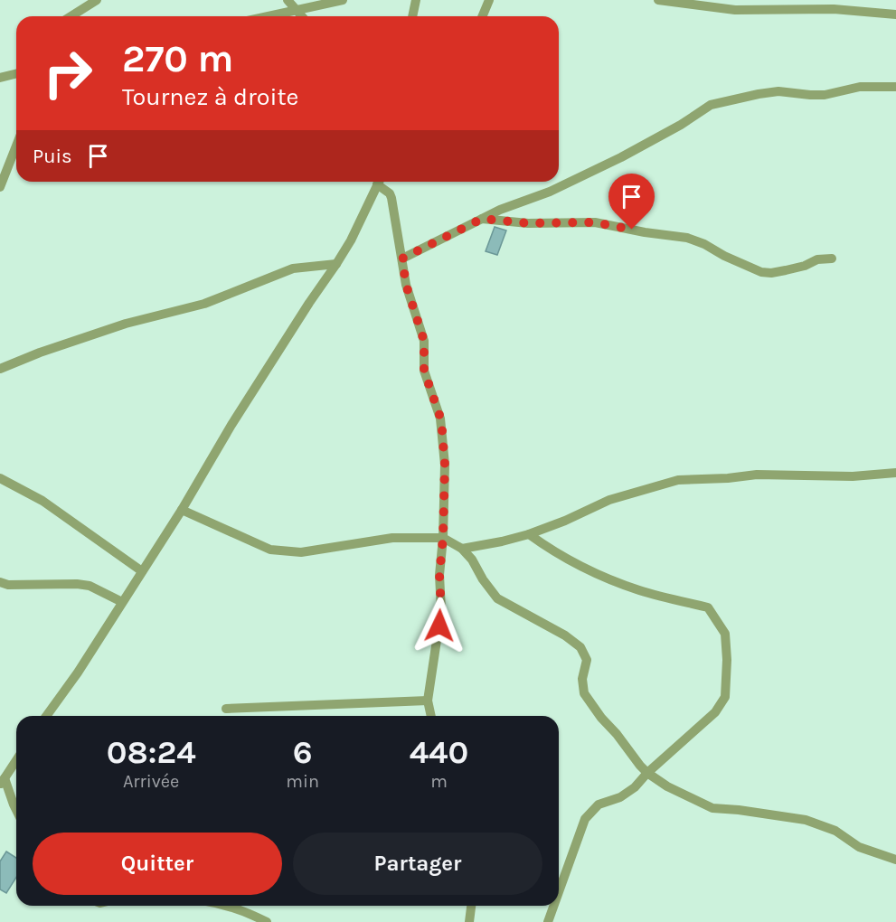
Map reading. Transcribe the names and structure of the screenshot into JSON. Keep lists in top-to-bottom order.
{
  "page": {
    "turn": ["270 m", "Tournez à droite"],
    "then": "Puis",
    "eta": [
      "08:24",
      "Arrivée",
      "6",
      "min",
      "440",
      "m"
    ],
    "buttons": ["Quitter", "Partager"]
  }
}
